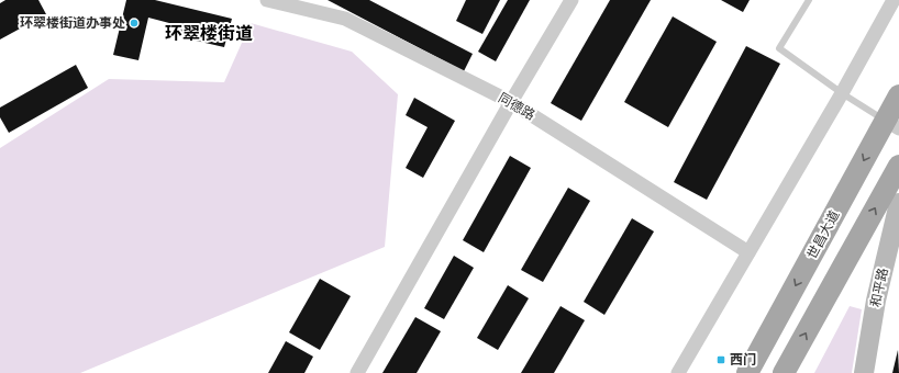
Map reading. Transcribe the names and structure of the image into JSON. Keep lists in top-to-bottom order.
{
  "streets": {
    "main road": ["世昌大道"],
    "street": ["同德路", "和平路"]
  },
  "districts": ["环翠楼街道"],
  "places": {
    "other": ["环翠楼街道办事处"],
    "transit": ["西门"]
  }
}
